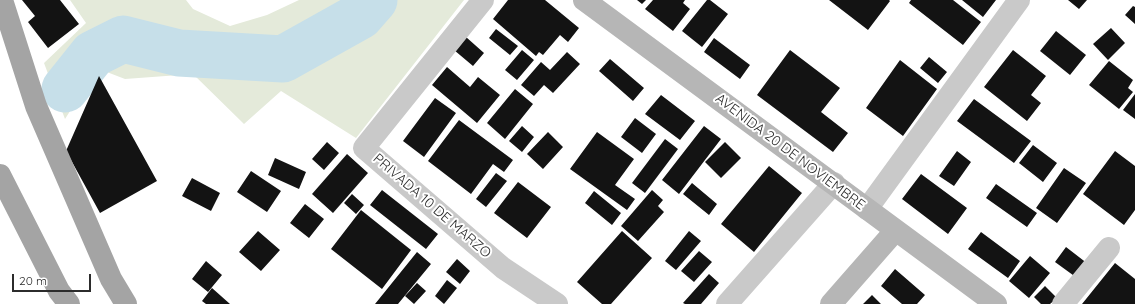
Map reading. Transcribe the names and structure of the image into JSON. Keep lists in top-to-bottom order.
{
  "streets": {
    "street": ["AVENIDA 20 DE NOVIEMBRE", "PRIVADA 10 DE MARZO"]
  },
  "scale_bar": "20 m"
}
